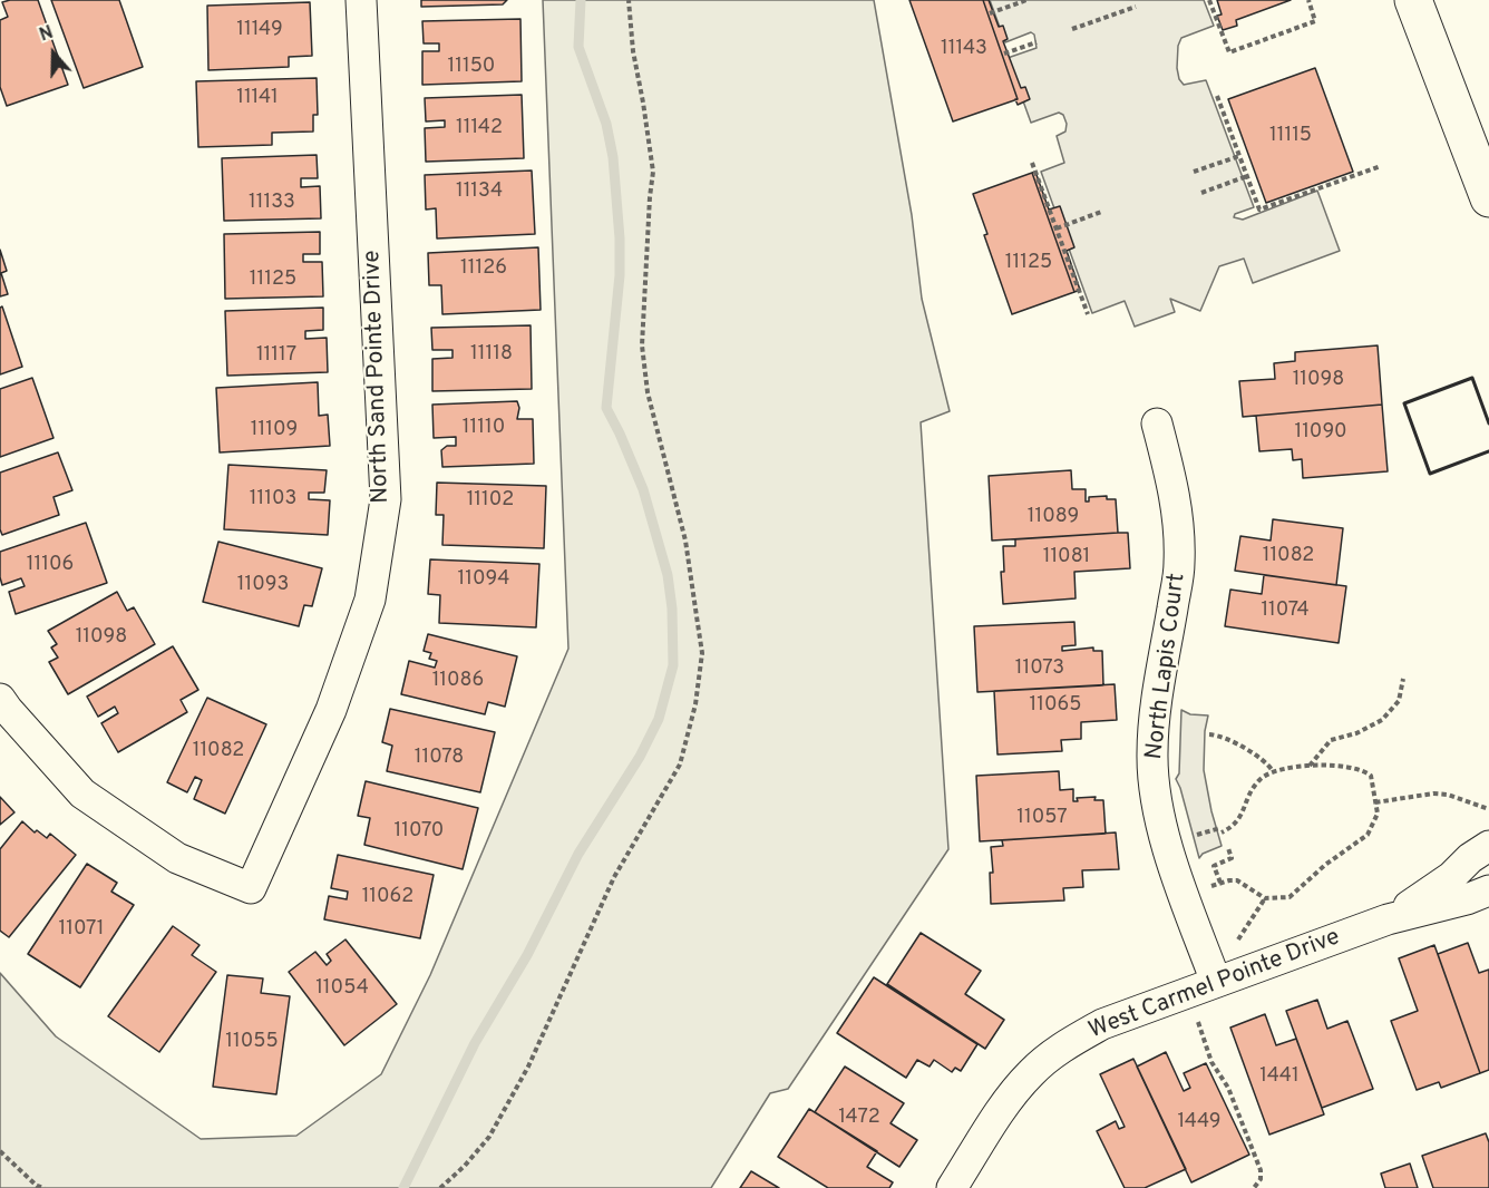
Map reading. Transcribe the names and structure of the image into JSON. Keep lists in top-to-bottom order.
{
  "streets": {
    "street": ["North Sand Pointe Drive", "North Lapis Court", "West Carmel Pointe Drive"]
  },
  "crossings": [
    ["North Lapis Court", "West Carmel Pointe Drive"]
  ],
  "house_numbers": [
    "11149",
    "11143",
    "11150",
    "11141",
    "11142",
    "11115",
    "11134",
    "11133",
    "11125",
    "11126",
    "11125",
    "11118",
    "11117",
    "11098",
    "11110",
    "11109",
    "11090",
    "11103",
    "11102",
    "11089",
    "11082",
    "11081",
    "11106",
    "11094",
    "11093",
    "11074",
    "11098",
    "11073",
    "11086",
    "11065",
    "11082",
    "11078",
    "11057",
    "11070",
    "11062",
    "11071",
    "11054",
    "11055",
    "1441",
    "1472",
    "1449"
  ],
  "north": "top"
}
